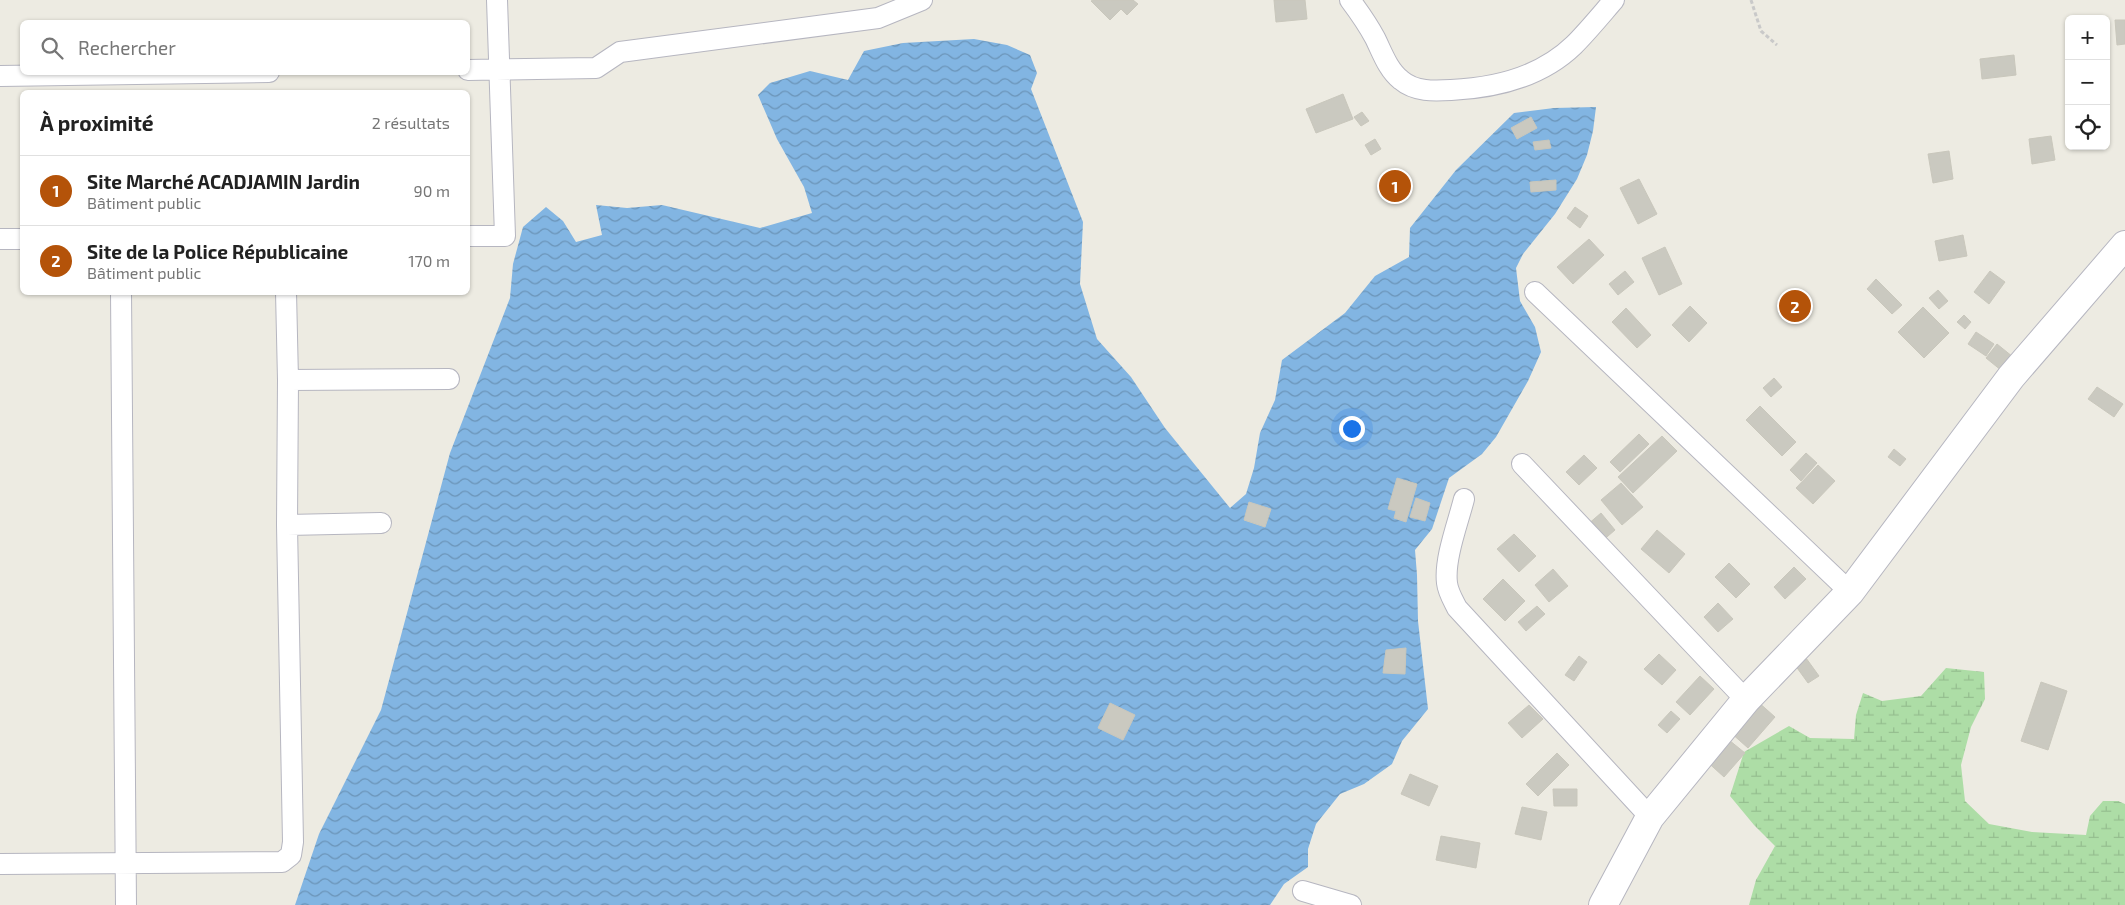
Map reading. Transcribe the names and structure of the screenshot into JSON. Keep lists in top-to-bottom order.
{
  "page": {
    "map_buttons": ["+", "−"],
    "search": "Rechercher",
    "heading": ["À proximité", "2 résultats"],
    "list": [
      {
        "mark": "1",
        "name": "Site Marché ACADJAMIN Jardin",
        "note": "Bâtiment public",
        "value": "90 m"
      },
      {
        "mark": "2",
        "name": "Site de la Police Républicaine",
        "note": "Bâtiment public",
        "value": "170 m"
      }
    ],
    "pins": ["1", "2"]
  }
}
